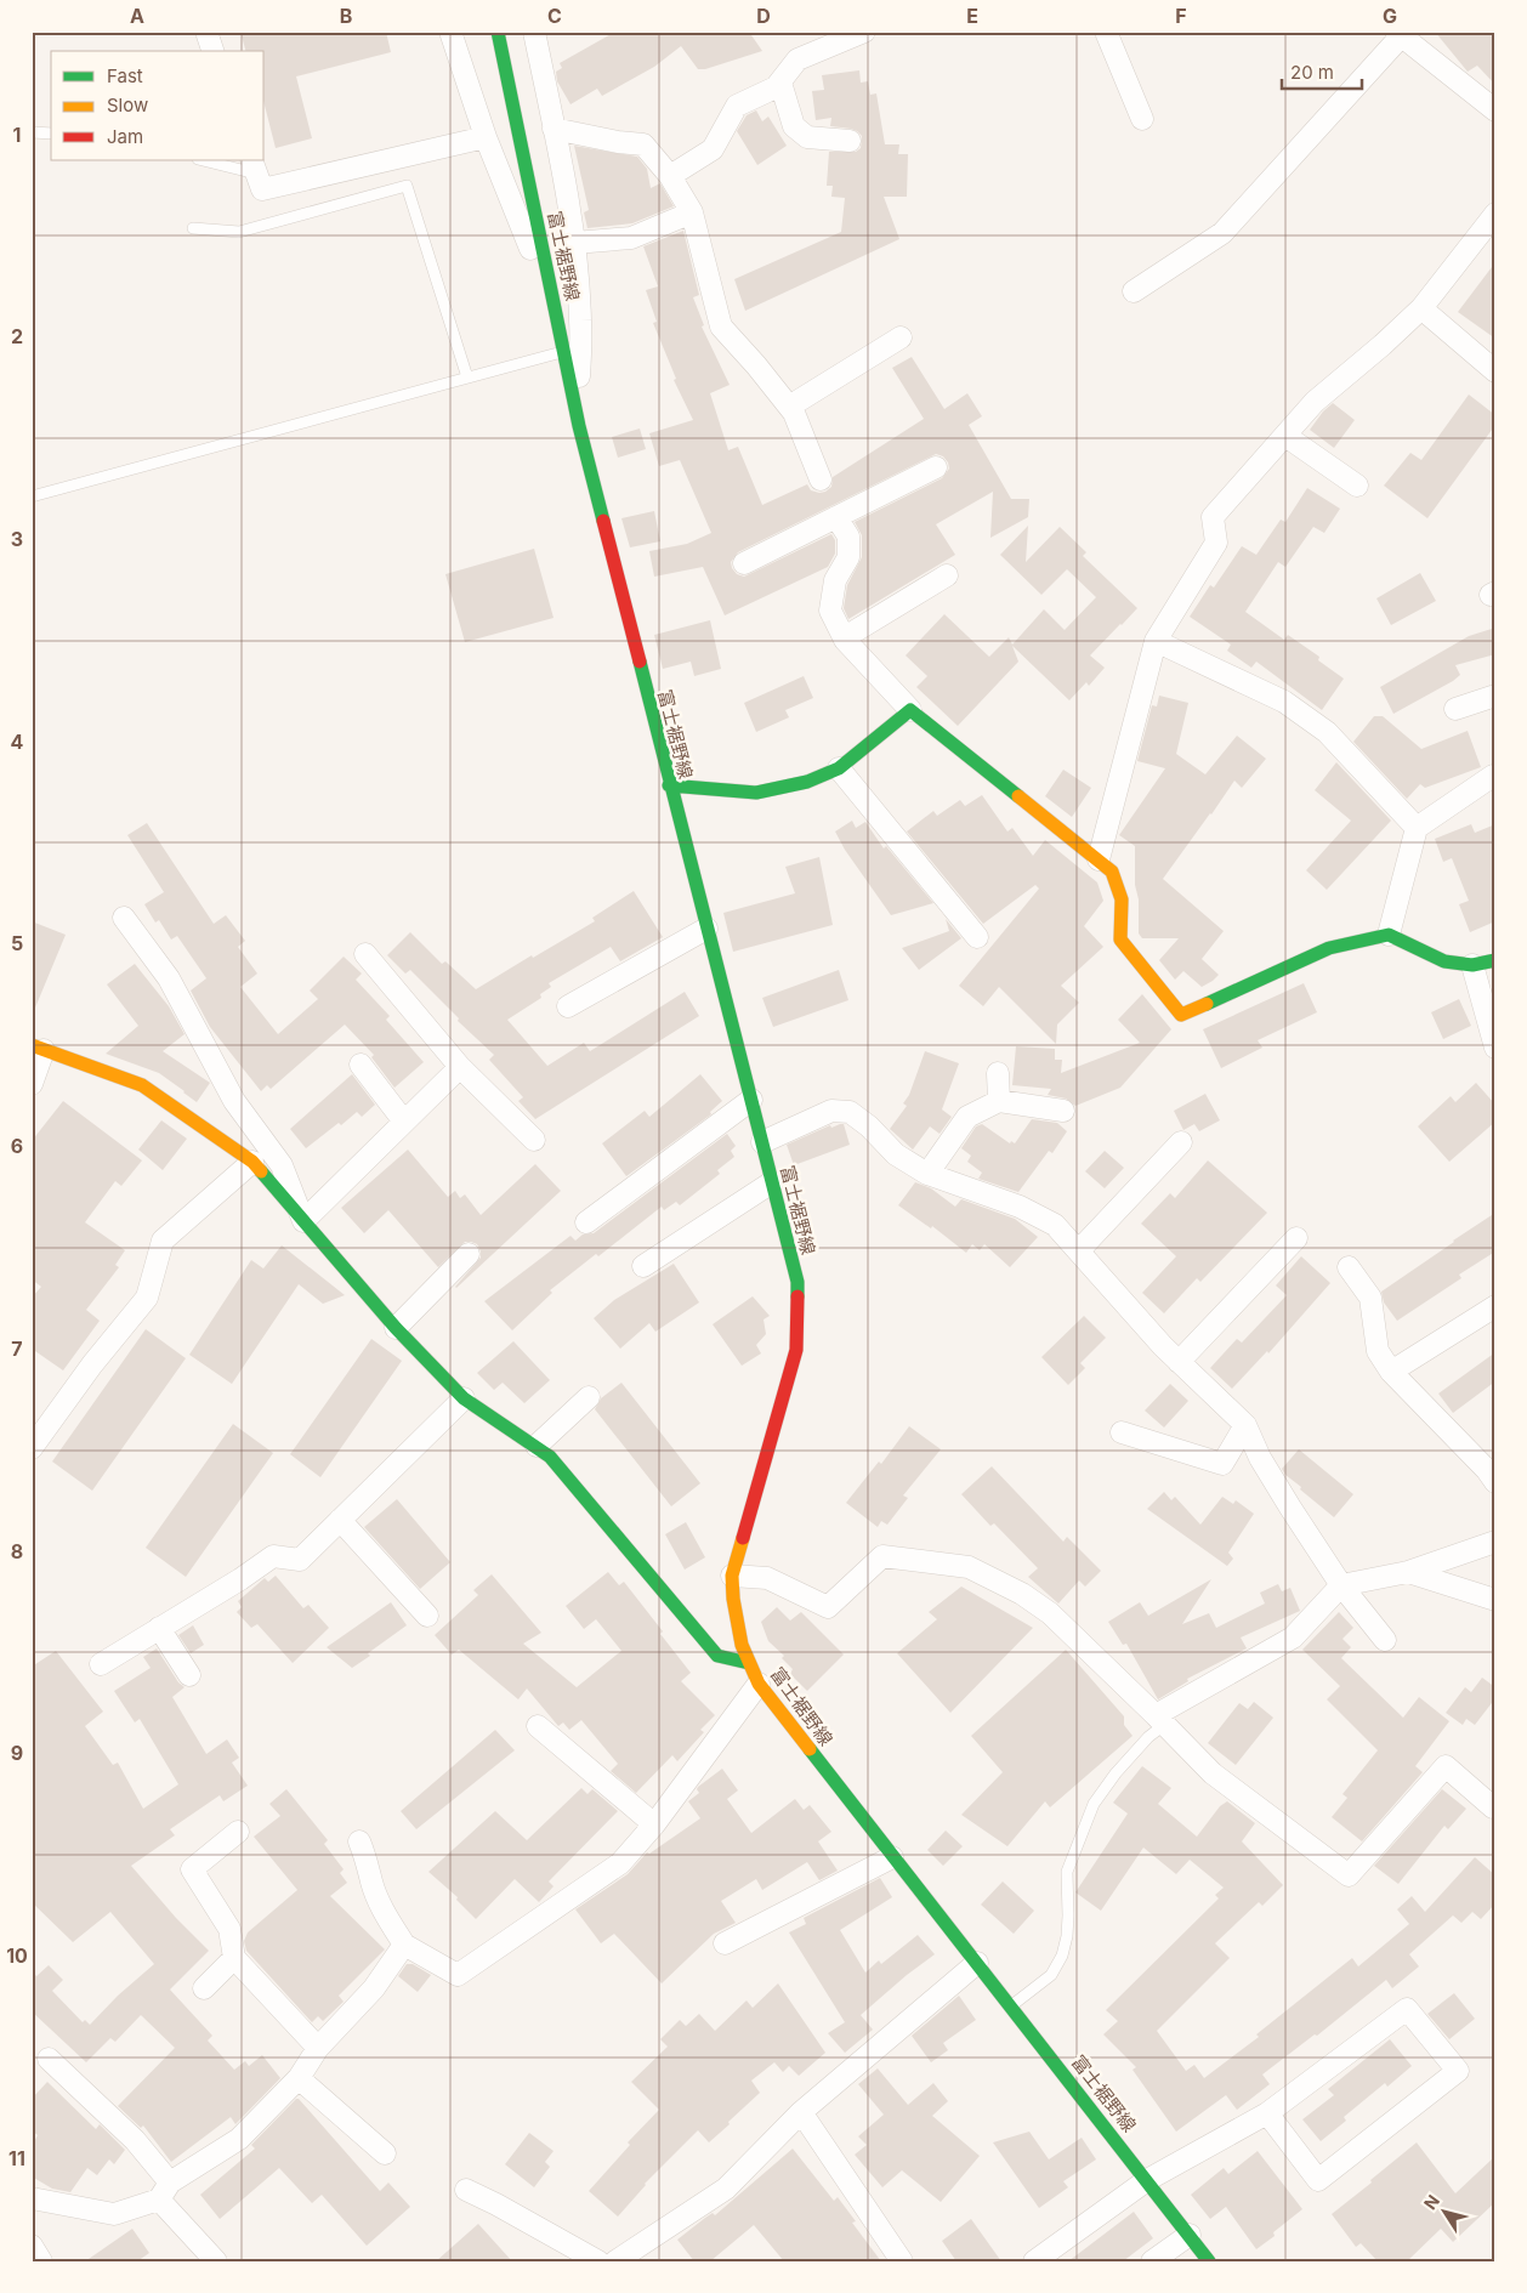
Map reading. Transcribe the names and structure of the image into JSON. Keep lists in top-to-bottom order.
{
  "streets": {
    "main road": ["富士裾野線"]
  },
  "legend": ["Fast", "Slow", "Jam"],
  "scale_bar": "20 m",
  "north": "top left",
  "grid": {
    "columns": [
      "A",
      "B",
      "C",
      "D",
      "E",
      "F",
      "G"
    ],
    "rows": [
      "1",
      "2",
      "3",
      "4",
      "5",
      "6",
      "7",
      "8",
      "9",
      "10",
      "11"
    ]
  }
}
